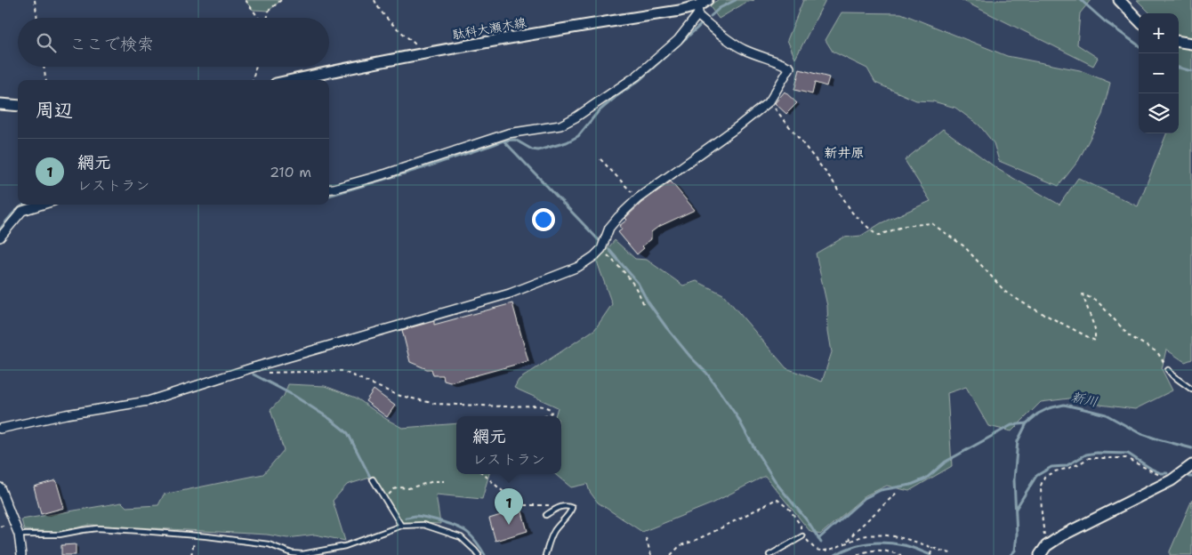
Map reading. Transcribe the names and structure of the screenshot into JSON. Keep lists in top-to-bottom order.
{
  "streets": {
    "main road": ["駄科大瀬木線"]
  },
  "districts": ["新井原"],
  "water": ["新川"],
  "page": {
    "map_buttons": ["+", "−"],
    "search": "ここで検索",
    "heading": "周辺",
    "list": [
      {
        "mark": "1",
        "name": "網元",
        "note": "レストラン",
        "value": "210 m"
      }
    ],
    "popup": ["網元", "レストラン"],
    "pins": "1"
  }
}
